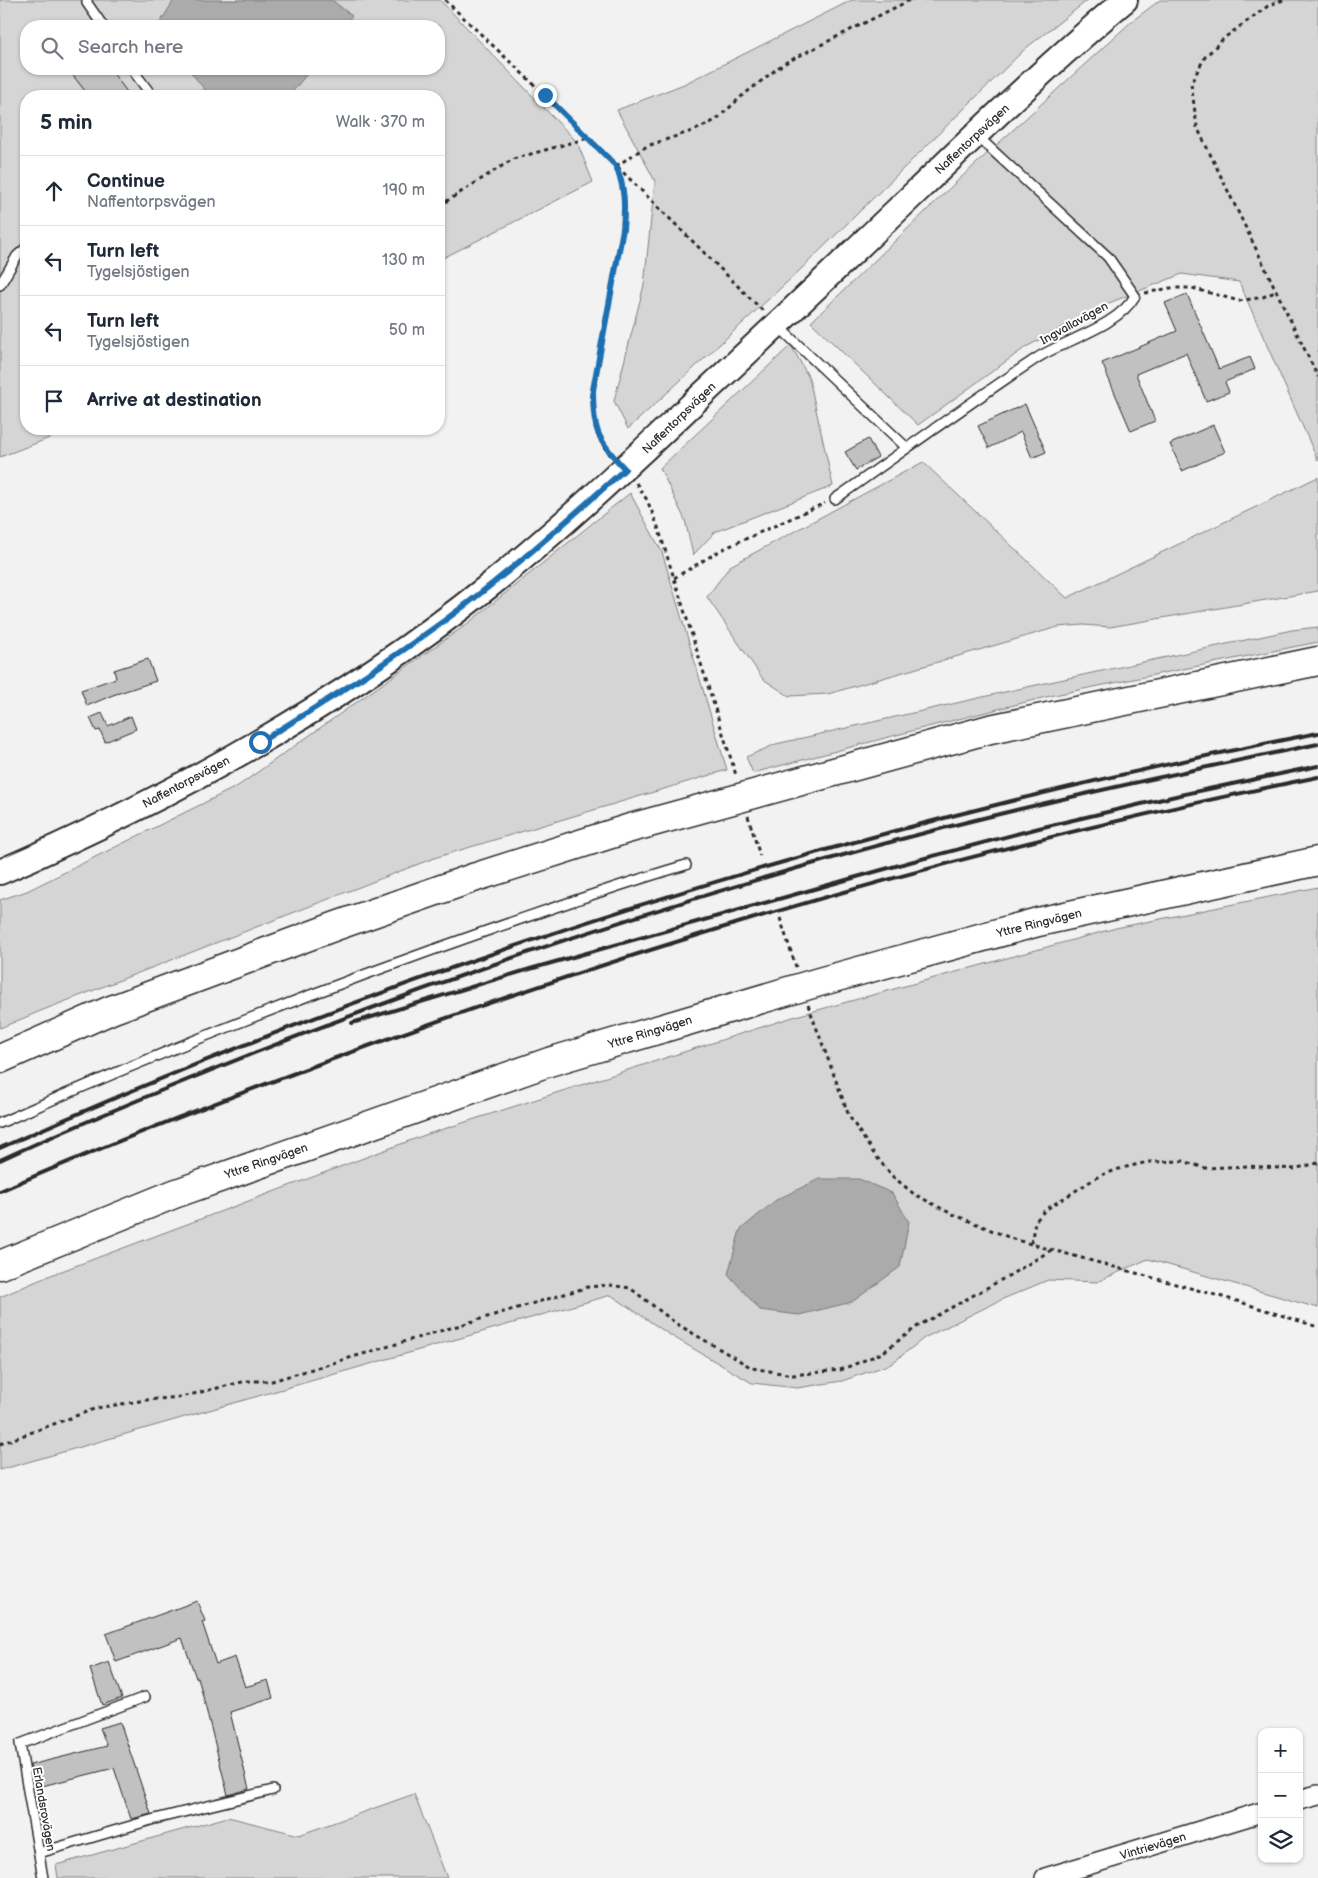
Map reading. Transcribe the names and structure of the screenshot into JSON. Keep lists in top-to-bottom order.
{
  "streets": {
    "highway": ["Yttre Ringvägen"],
    "street": ["Naffentorpsvägen", "Vintrievägen"],
    "lane": ["Ingvallavägen", "Erlandsrovägen"]
  },
  "page": {
    "search": "Search here",
    "heading": ["5 min", "Walk · 370 m"],
    "list": [
      ["Continue", "Naffentorpsvägen", "190 m"],
      ["Turn left", "Tygelsjöstigen", "130 m"],
      ["Turn left", "Tygelsjöstigen", "50 m"],
      "Arrive at destination"
    ],
    "map_buttons": ["+", "−"]
  }
}
